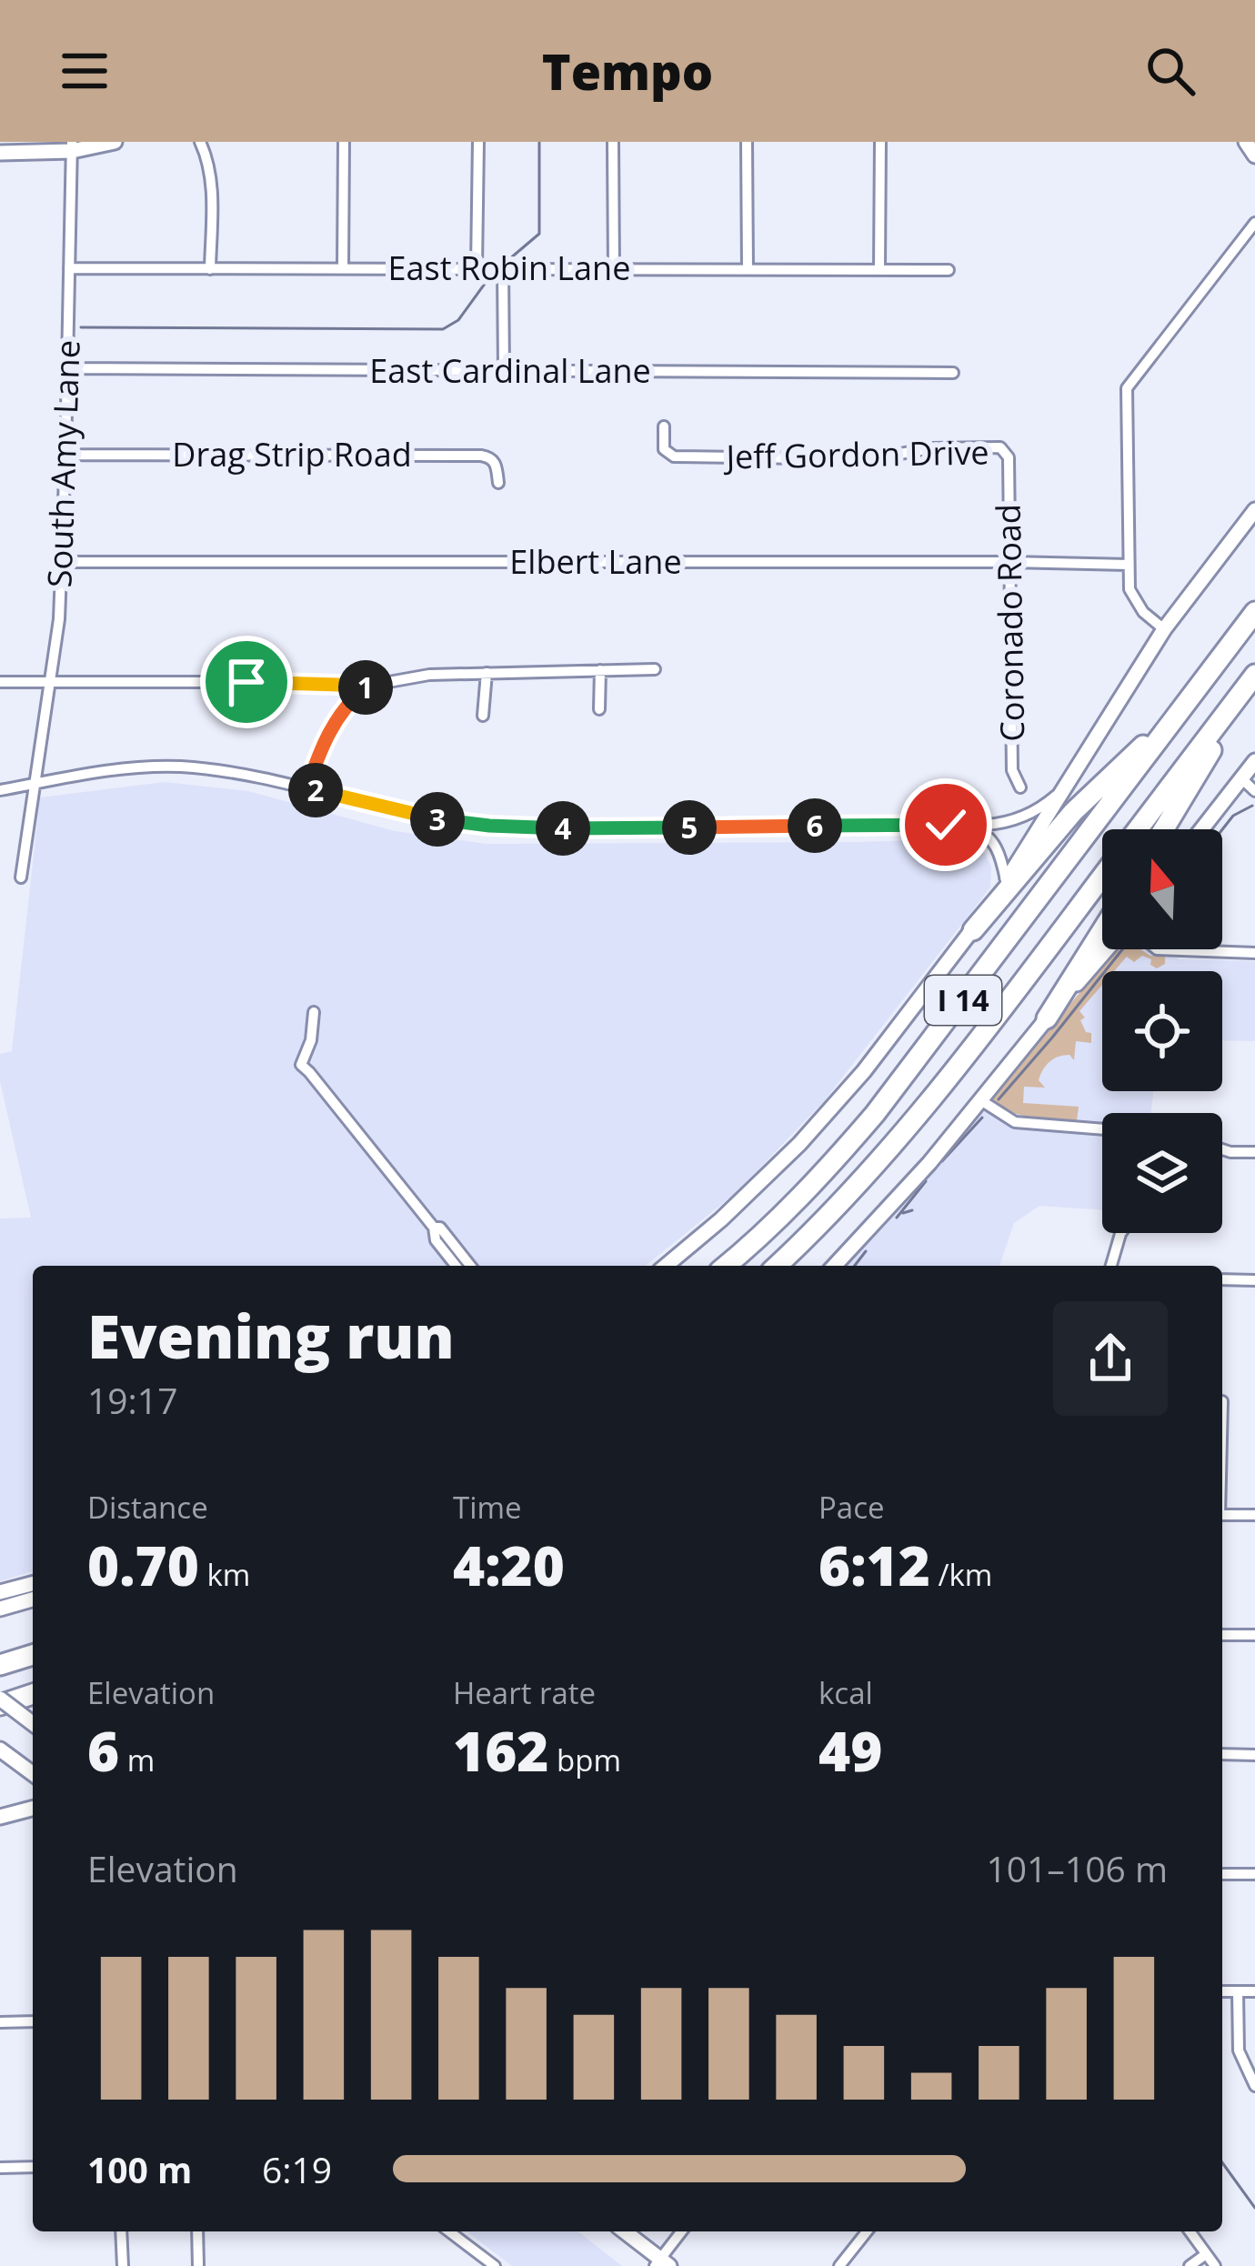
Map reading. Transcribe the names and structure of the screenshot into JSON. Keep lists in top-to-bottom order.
{
  "streets": {
    "highway": ["I 14"],
    "street": [
      "East Robin Lane",
      "East Cardinal Lane",
      "Drag Strip Road",
      "Jeff Gordon Drive",
      "South Amy Lane",
      "Elbert Lane",
      "Coronado Road"
    ]
  },
  "crossings": [
    ["East Robin Lane", "South Amy Lane"],
    ["East Cardinal Lane", "South Amy Lane"],
    ["Drag Strip Road", "South Amy Lane"],
    ["Jeff Gordon Drive", "Coronado Road"],
    ["South Amy Lane", "Elbert Lane"],
    ["Elbert Lane", "Coronado Road"]
  ],
  "north": "top",
  "page": {
    "header": "Tempo",
    "pins": [
      "1",
      "2",
      "3",
      "6",
      "5",
      "4"
    ],
    "heading": ["Evening run", "19:17"],
    "stats": [
      ["Distance", "0.70 km"],
      ["Time", "4:20"],
      ["Pace", "6:12 /km"],
      ["Elevation", "6 m"],
      ["Heart rate", "162 bpm"],
      ["kcal", "49"]
    ],
    "chart": ["Elevation", "101–106 m"],
    "list": [
      {
        "name": "100 m",
        "note": "6:19"
      }
    ]
  }
}
